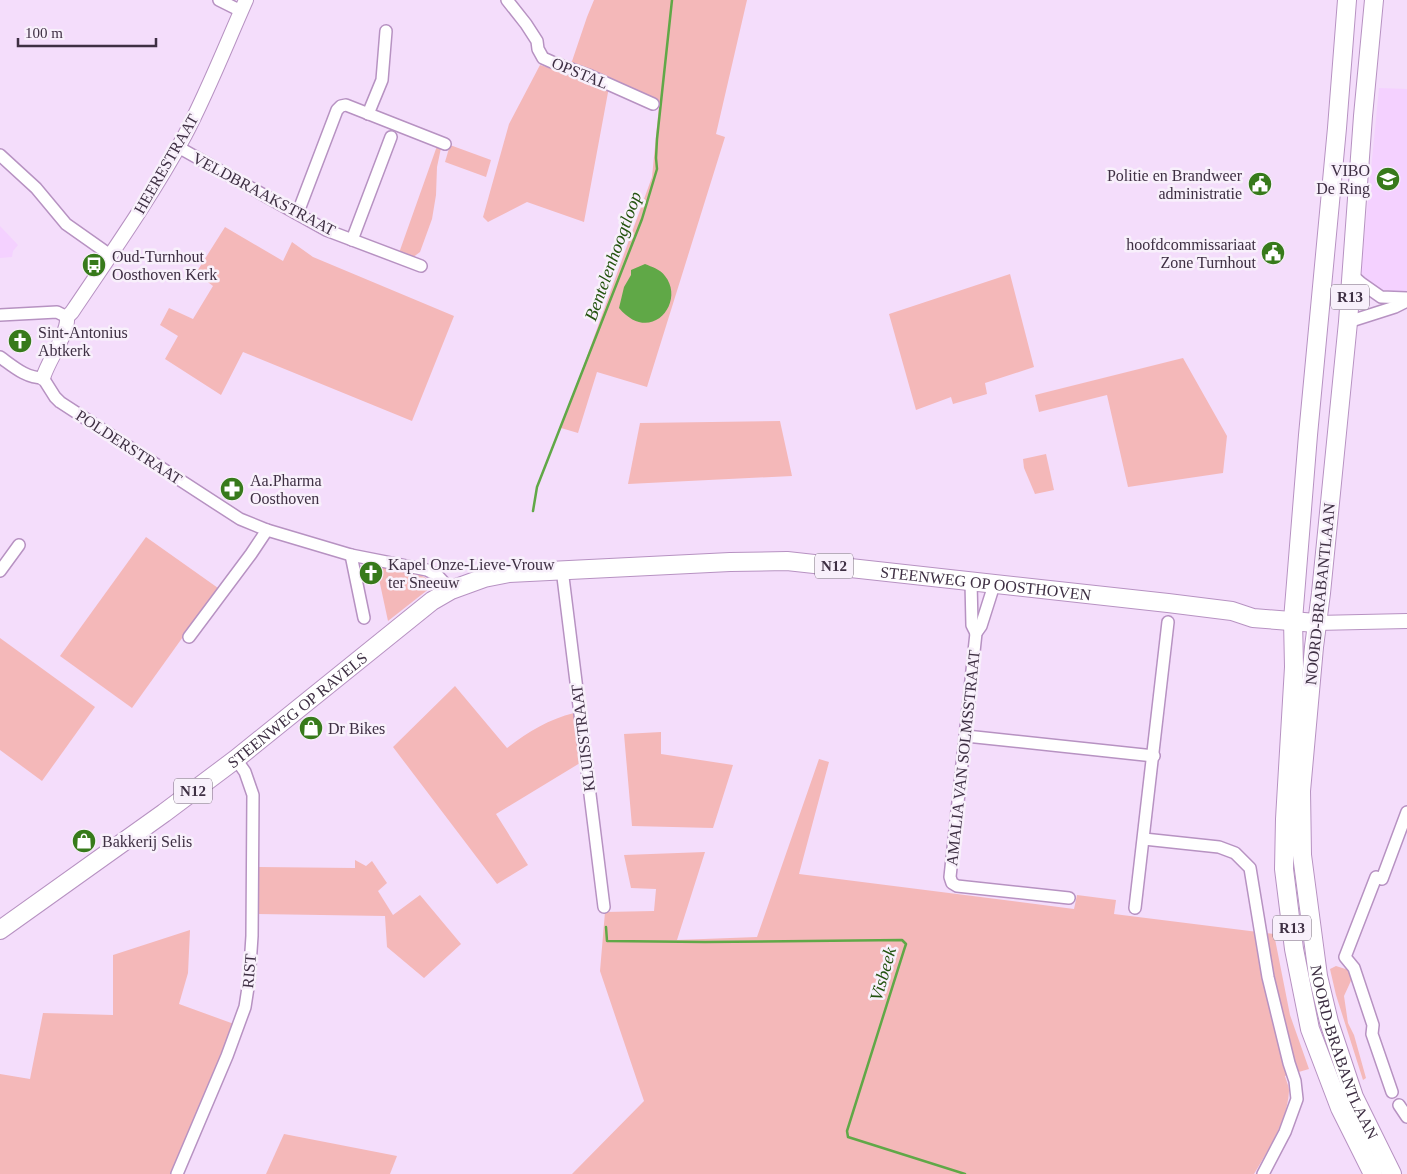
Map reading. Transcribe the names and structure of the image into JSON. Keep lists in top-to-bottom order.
{
  "streets": {
    "main road": [
      "R13",
      "N12",
      "STEENWEG OP OOSTHOVEN",
      "NOORD-BRABANTLAAN",
      "STEENWEG OP RAVELS"
    ],
    "street": [
      "OPSTAL",
      "HEERESTRAAT",
      "VELDBRAAKSTRAAT",
      "POLDERSTRAAT",
      "KLUISSTRAAT",
      "AMALIA VAN SOLMSSTRAAT",
      "RIST"
    ]
  },
  "crossings": [
    ["HEERESTRAAT", "VELDBRAAKSTRAAT"],
    ["HEERESTRAAT", "POLDERSTRAAT"],
    ["POLDERSTRAAT", "STEENWEG OP RAVELS"],
    ["STEENWEG OP OOSTHOVEN", "NOORD-BRABANTLAAN"],
    ["STEENWEG OP OOSTHOVEN", "STEENWEG OP RAVELS"],
    ["STEENWEG OP OOSTHOVEN", "KLUISSTRAAT"],
    ["STEENWEG OP OOSTHOVEN", "AMALIA VAN SOLMSSTRAAT"],
    ["STEENWEG OP RAVELS", "KLUISSTRAAT"],
    ["STEENWEG OP RAVELS", "RIST"]
  ],
  "water": ["Bentelenhoogtloop", "Visbeek"],
  "places": {
    "school or university": ["VIBO De Ring"],
    "public building": ["Politie en Brandweer administratie", "hoofdcommissariaat Zone Turnhout"],
    "bus stop": ["Oud-Turnhout Oosthoven Kerk"],
    "church": ["Sint-Antonius Abtkerk", "Kapel Onze-Lieve-Vrouw ter Sneeuw"],
    "pharmacy": ["Aa.Pharma Oosthoven"],
    "shop": ["Dr Bikes", "Bakkerij Selis"]
  },
  "scale_bar": "100 m"
}
